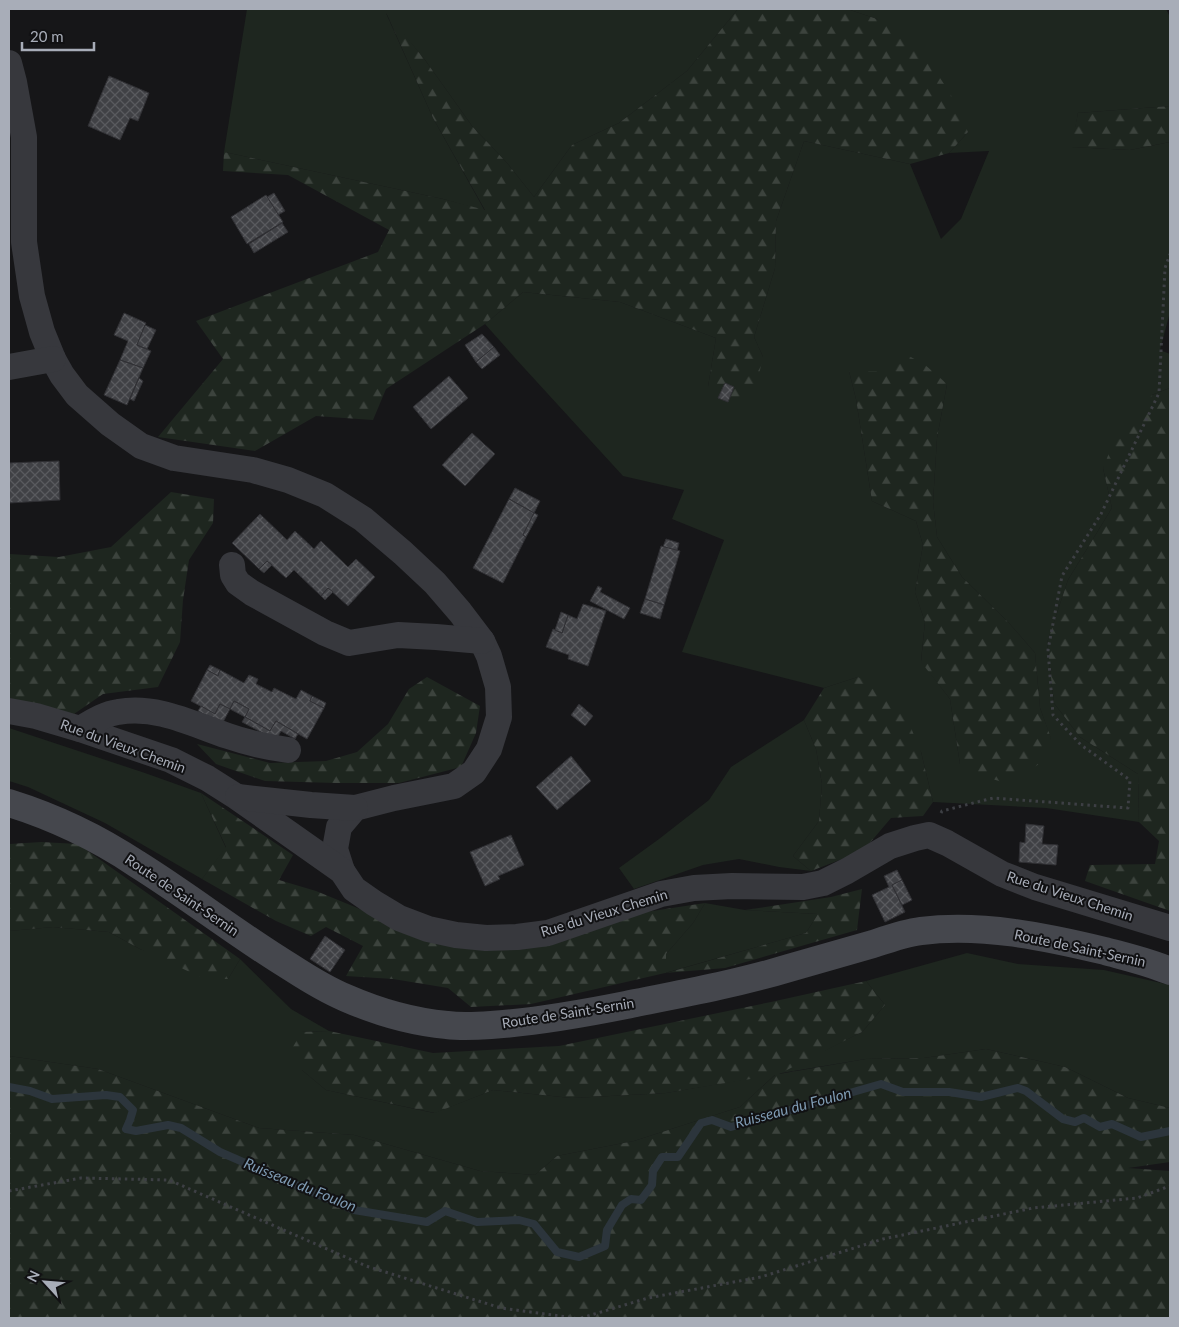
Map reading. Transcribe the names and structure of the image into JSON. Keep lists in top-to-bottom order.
{
  "streets": {
    "street": ["Rue du Vieux Chemin", "Route de Saint-Sernin"]
  },
  "water": ["Ruisseau du Foulon"],
  "scale_bar": "20 m",
  "north": "top left"
}
